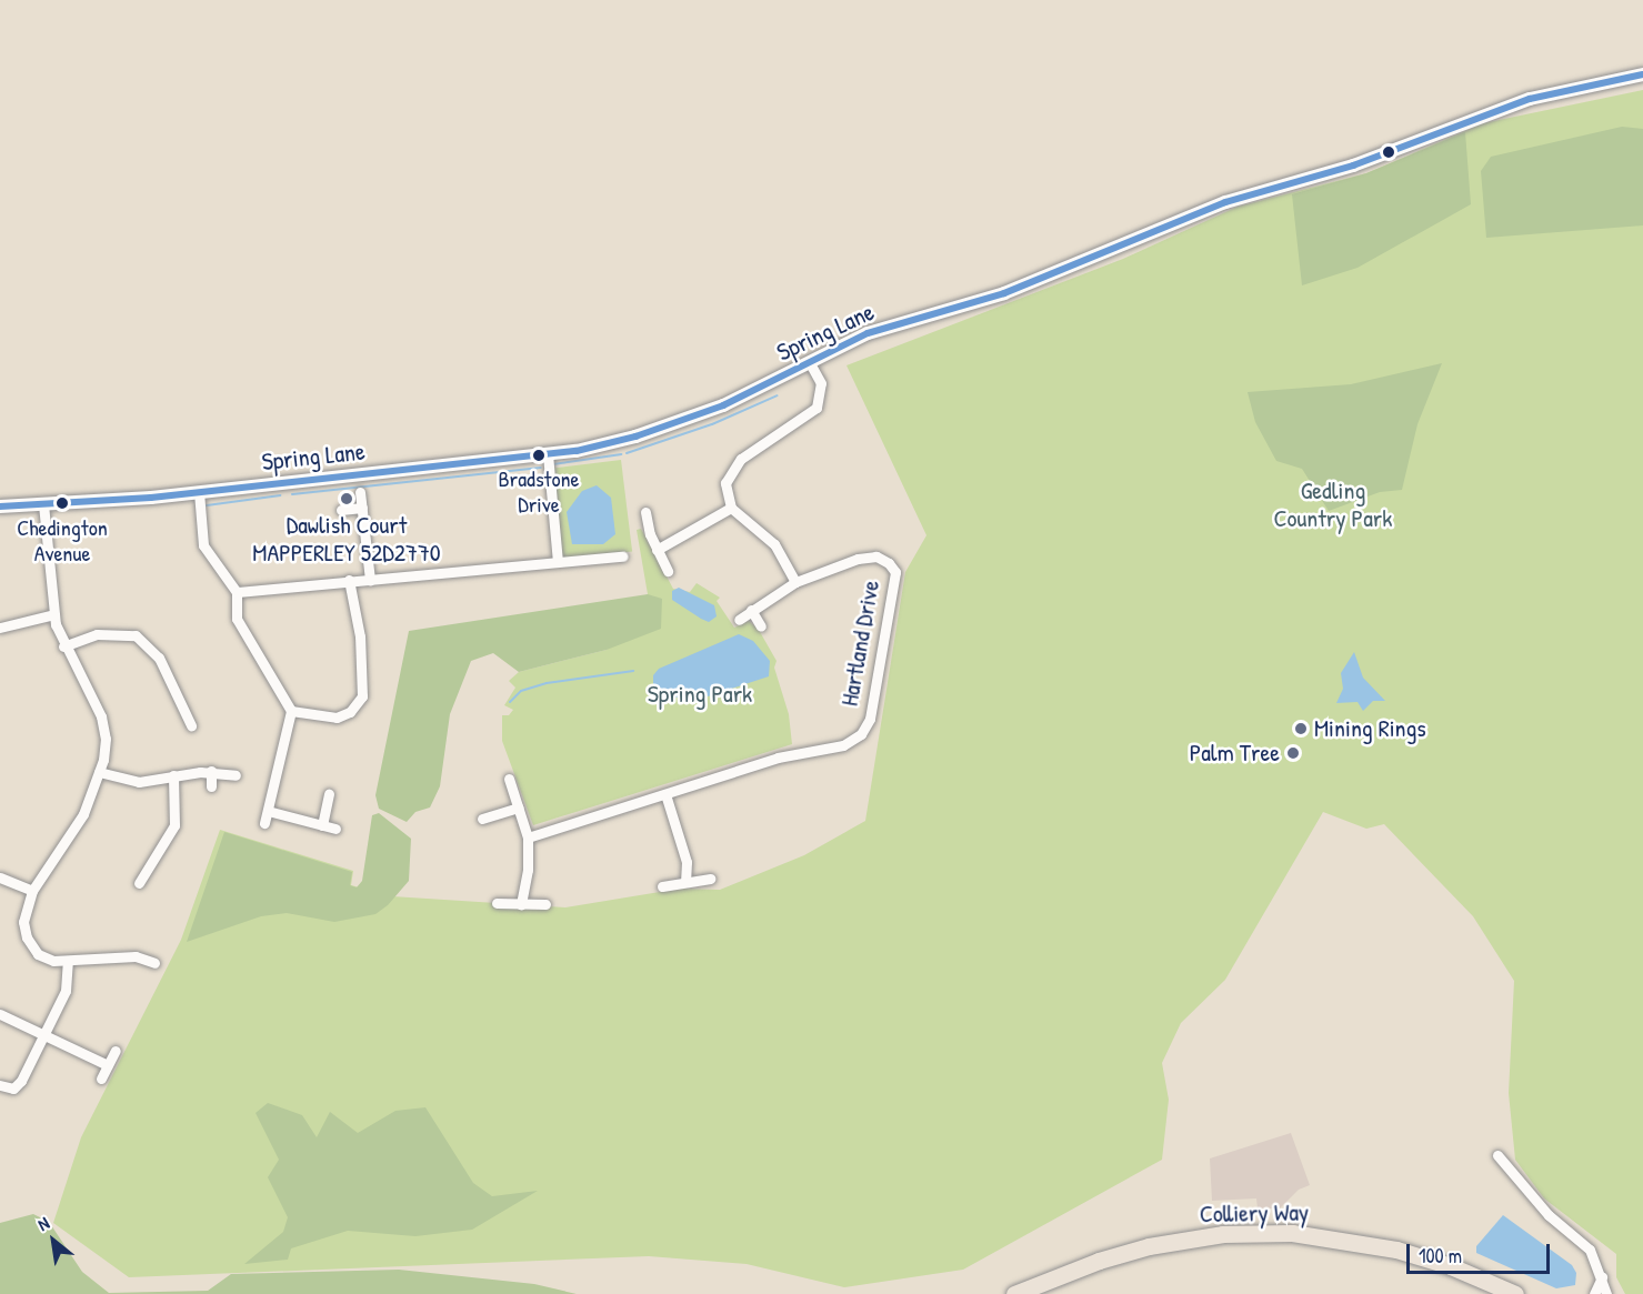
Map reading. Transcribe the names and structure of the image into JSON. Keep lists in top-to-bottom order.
{
  "streets": {
    "main road": ["Colliery Way"],
    "street": ["Spring Lane", "Hartland Drive"]
  },
  "parks": ["Gedling Country Park", "Spring Park"],
  "places": [
    "Bradstone Drive",
    "Dawlish Court MAPPERLEY 52D2770",
    "Chedington Avenue",
    "Mining Rings",
    "Palm Tree"
  ],
  "scale_bar": "100 m",
  "north": "top left"
}
